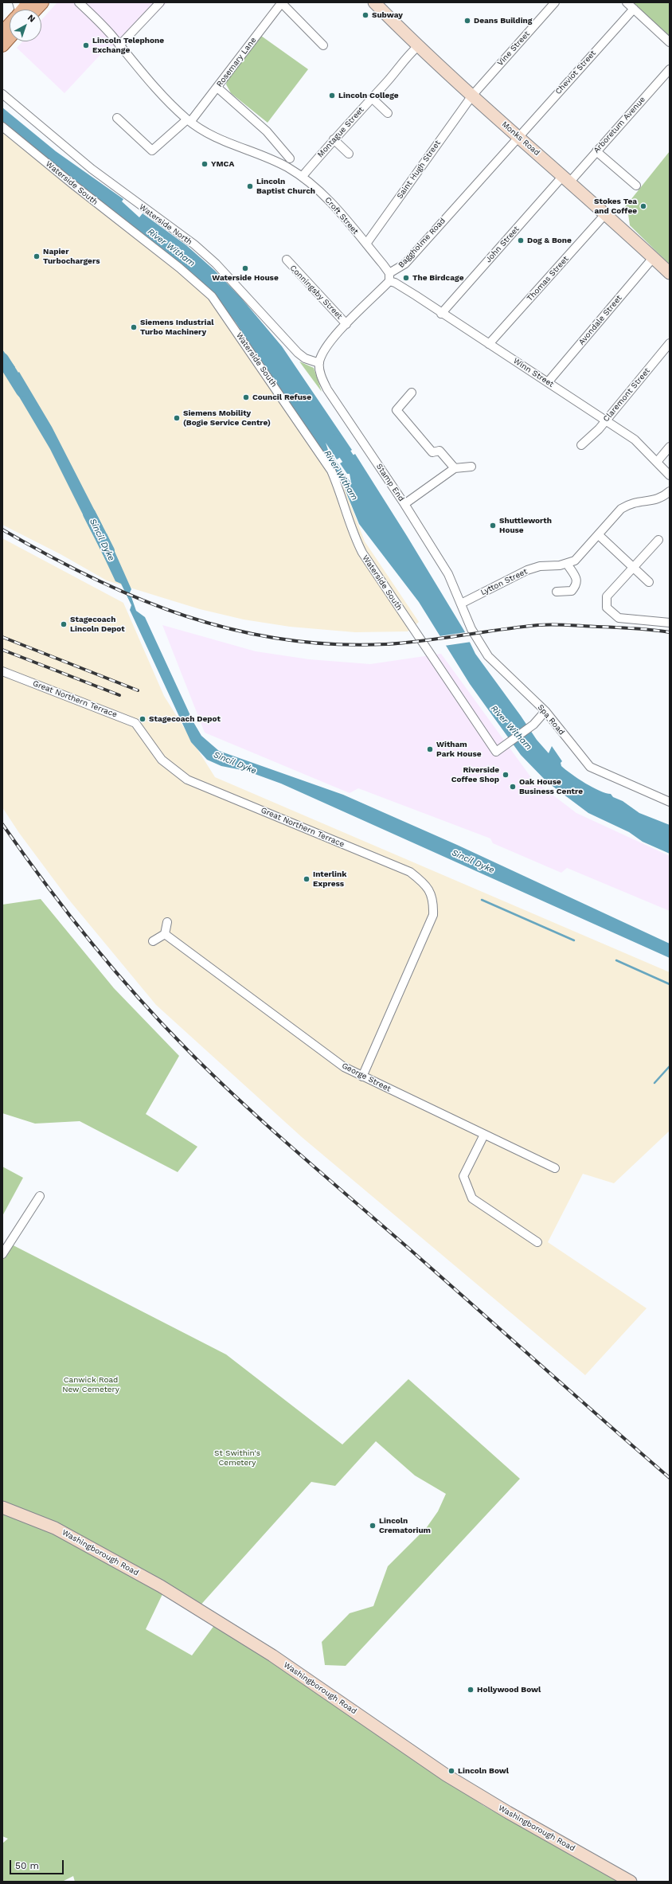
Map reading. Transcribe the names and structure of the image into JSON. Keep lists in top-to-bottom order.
{
  "streets": {
    "main road": ["Monks Road", "Washingborough Road"],
    "street": [
      "Vine Street",
      "Rosemary Lane",
      "Cheviot Street",
      "Arboretum Avenue",
      "Montague Street",
      "Saint Hugh Street",
      "Waterside South",
      "Croft Street",
      "Waterside North",
      "Baggholme Road",
      "John Street",
      "Thomas Street",
      "Conningsby Street",
      "Avondale Street",
      "Winn Street",
      "Claremont Street",
      "Stamp End",
      "Lytton Street",
      "Great Northern Terrace",
      "Spa Road",
      "George Street"
    ]
  },
  "crossings": [
    ["Vine Street", "Monks Road"],
    ["Vine Street", "Saint Hugh Street"],
    ["Rosemary Lane", "Croft Street"],
    ["Cheviot Street", "Monks Road"],
    ["Cheviot Street", "Baggholme Road"],
    ["Arboretum Avenue", "Monks Road"],
    ["Arboretum Avenue", "John Street"],
    ["Montague Street", "Monks Road"],
    ["Montague Street", "Croft Street"],
    ["Monks Road", "Saint Hugh Street"],
    ["Monks Road", "Baggholme Road"],
    ["Monks Road", "John Street"],
    ["Monks Road", "Thomas Street"],
    ["Monks Road", "Avondale Street"],
    ["Saint Hugh Street", "Croft Street"],
    ["Waterside South", "Spa Road"],
    ["Croft Street", "Baggholme Road"],
    ["Croft Street", "Winn Street"],
    ["Waterside North", "Baggholme Road"],
    ["Waterside North", "Stamp End"],
    ["Baggholme Road", "Conningsby Street"],
    ["Baggholme Road", "Winn Street"],
    ["Baggholme Road", "Stamp End"],
    ["John Street", "Winn Street"],
    ["Thomas Street", "Winn Street"],
    ["Avondale Street", "Winn Street"],
    ["Winn Street", "Claremont Street"],
    ["Stamp End", "Lytton Street"],
    ["Stamp End", "Spa Road"],
    ["Lytton Street", "Spa Road"],
    ["Great Northern Terrace", "George Street"]
  ],
  "water": ["River Witham", "Sincil Dyke"],
  "parks": ["Canwick Road New Cemetery", "St Swithin's Cemetery"],
  "places": [
    "Subway",
    "Deans Building",
    "Lincoln Telephone Exchange",
    "Lincoln College",
    "YMCA",
    "Lincoln Baptist Church",
    "Stokes Tea and Coffee",
    "Dog & Bone",
    "Napier Turbochargers",
    "Waterside House",
    "The Birdcage",
    "Siemens Industrial Turbo Machinery",
    "Council Refuse",
    "Siemens Mobility (Bogie Service Centre)",
    "Shuttleworth House",
    "Stagecoach Lincoln Depot",
    "Stagecoach Depot",
    "Witham Park House",
    "Riverside Coffee Shop",
    "Oak House Business Centre",
    "Interlink Express",
    "Lincoln Crematorium",
    "Hollywood Bowl",
    "Lincoln Bowl"
  ],
  "scale_bar": "50 m",
  "north": "top right"
}
